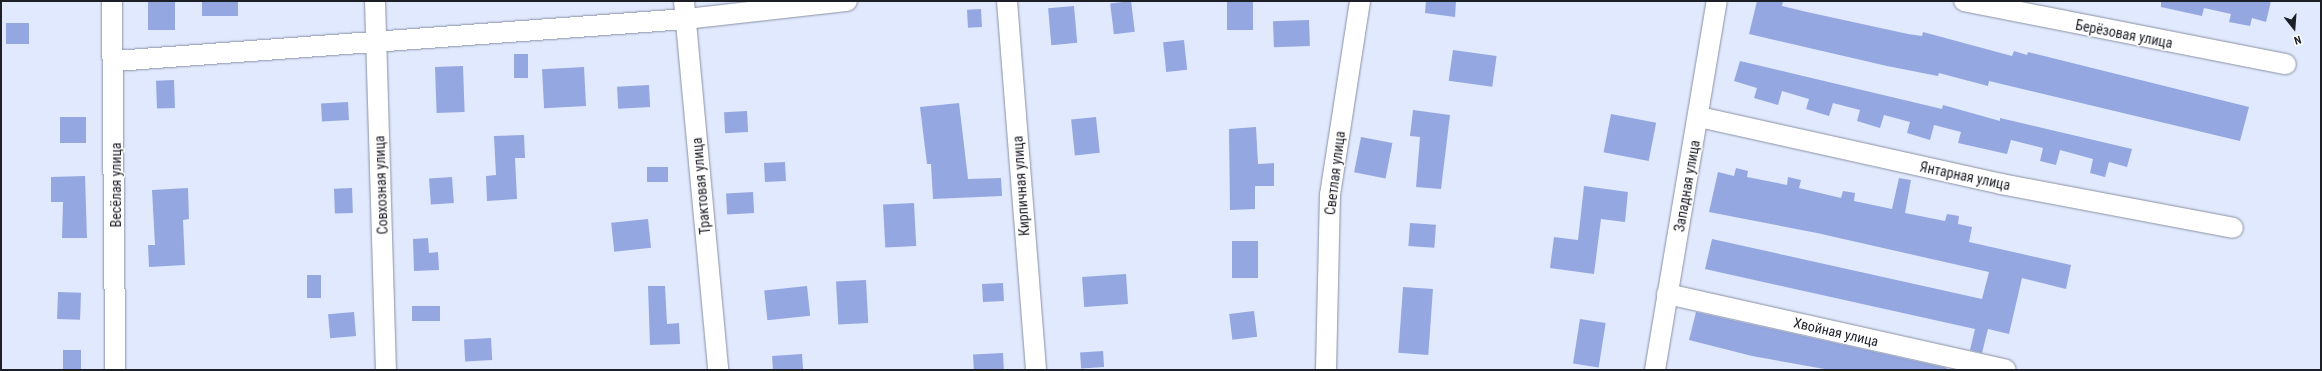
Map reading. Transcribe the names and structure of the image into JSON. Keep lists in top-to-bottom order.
{
  "streets": {
    "street": [
      "Берёзовая улица",
      "Светлая улица",
      "Янтарная улица",
      "Весёлая улица",
      "Совхозная улица",
      "Трактовая улица",
      "Кирпичная улица",
      "Западная улица",
      "Хвойная улица"
    ]
  },
  "crossings": [
    ["Янтарная улица", "Западная улица"],
    ["Западная улица", "Хвойная улица"]
  ],
  "north": "bottom"
}
